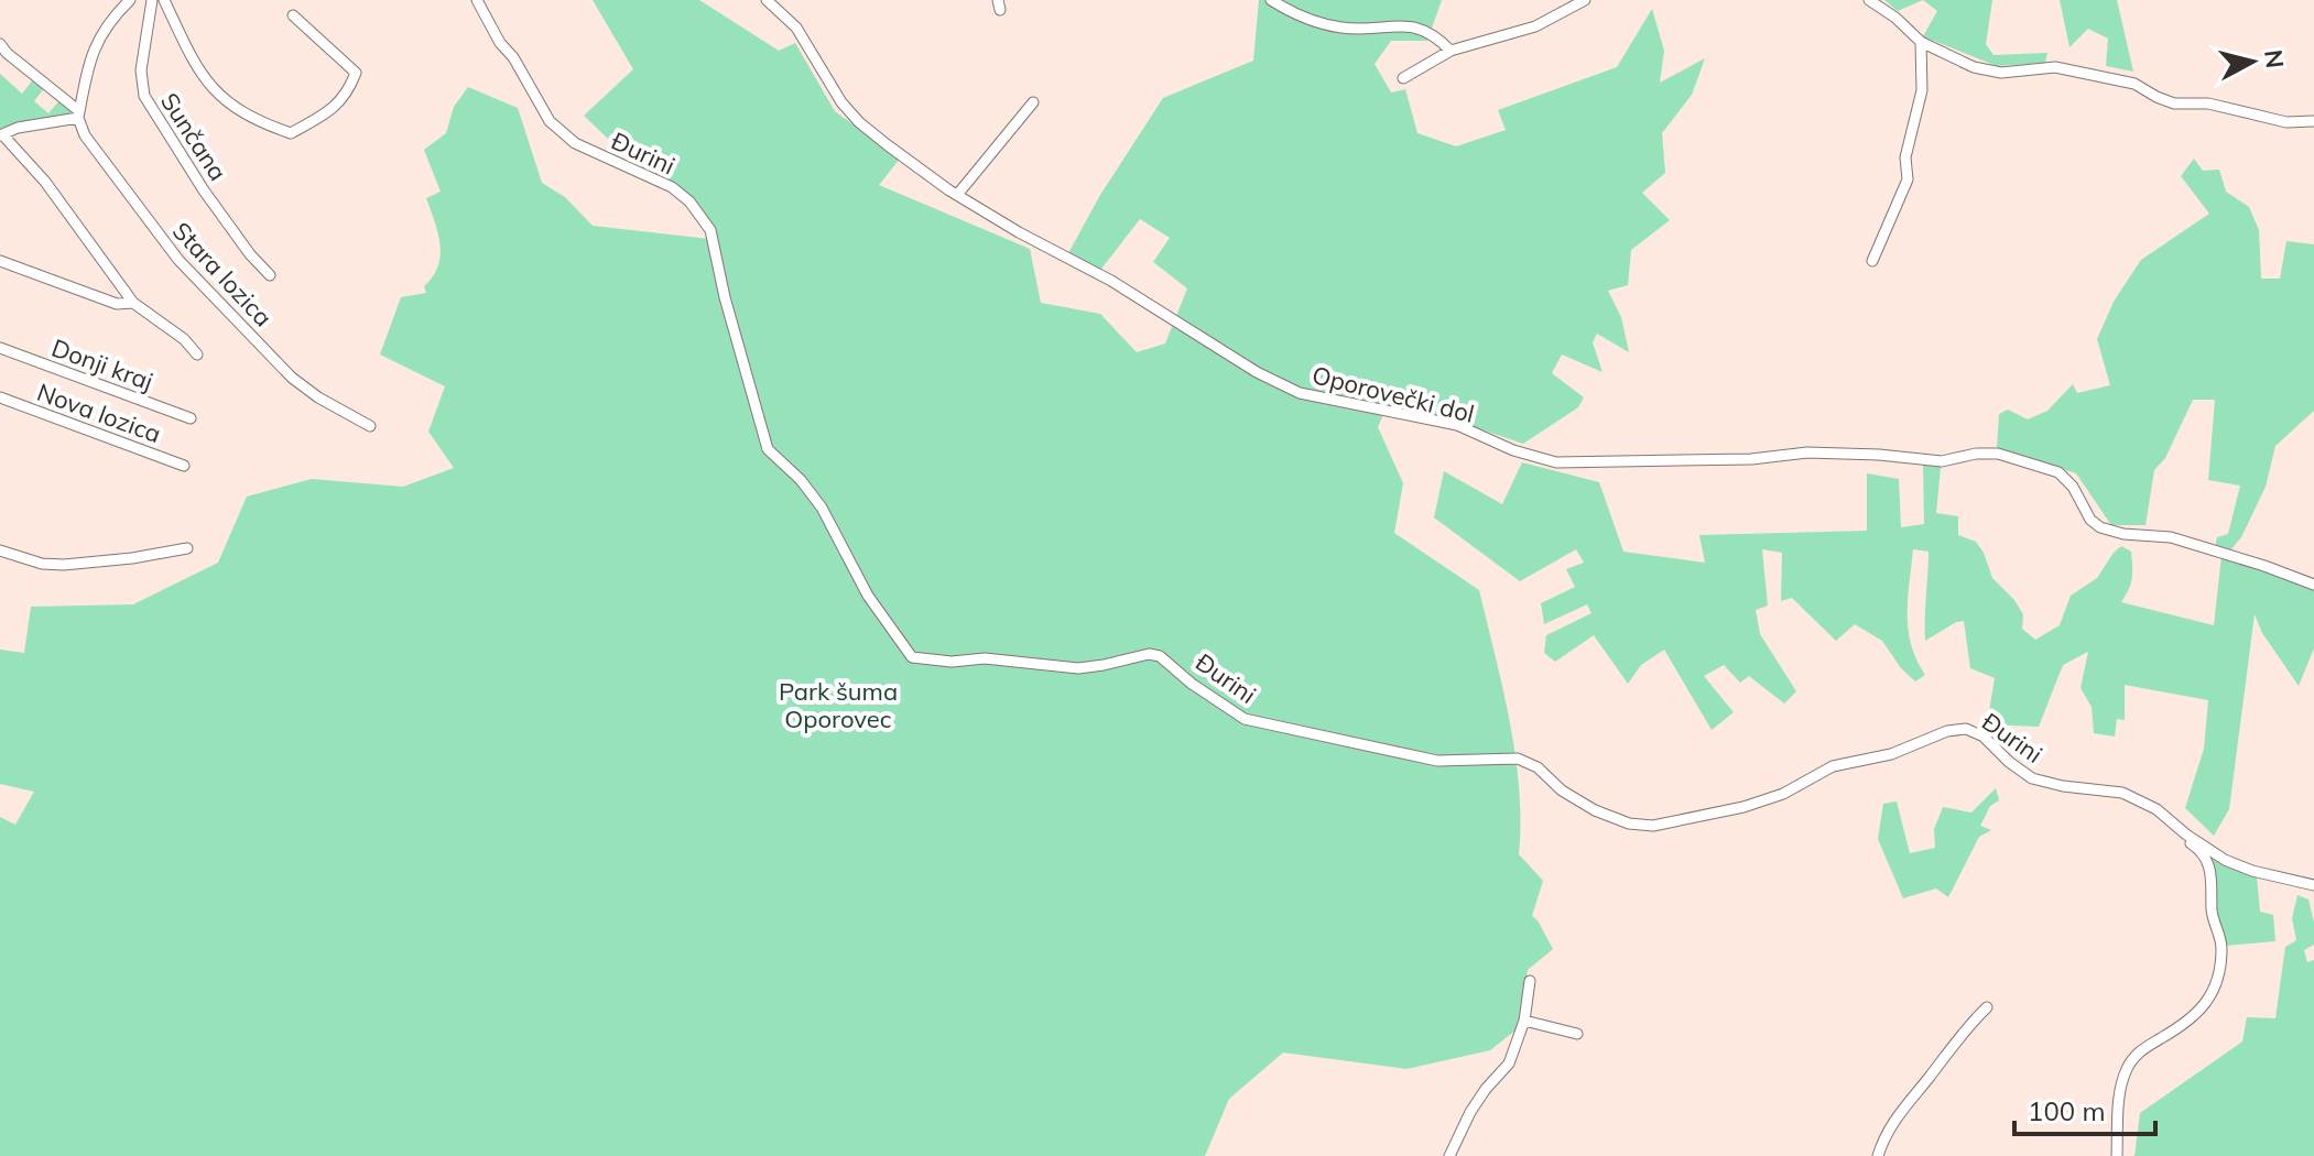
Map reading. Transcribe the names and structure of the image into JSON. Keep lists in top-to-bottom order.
{
  "streets": {
    "street": [
      "Sunčana",
      "Đurini",
      "Stara lozica",
      "Donji kraj",
      "Oporovečki dol",
      "Nova lozica"
    ]
  },
  "parks": ["Park šuma Oporovec"],
  "scale_bar": "100 m",
  "north": "right"
}
